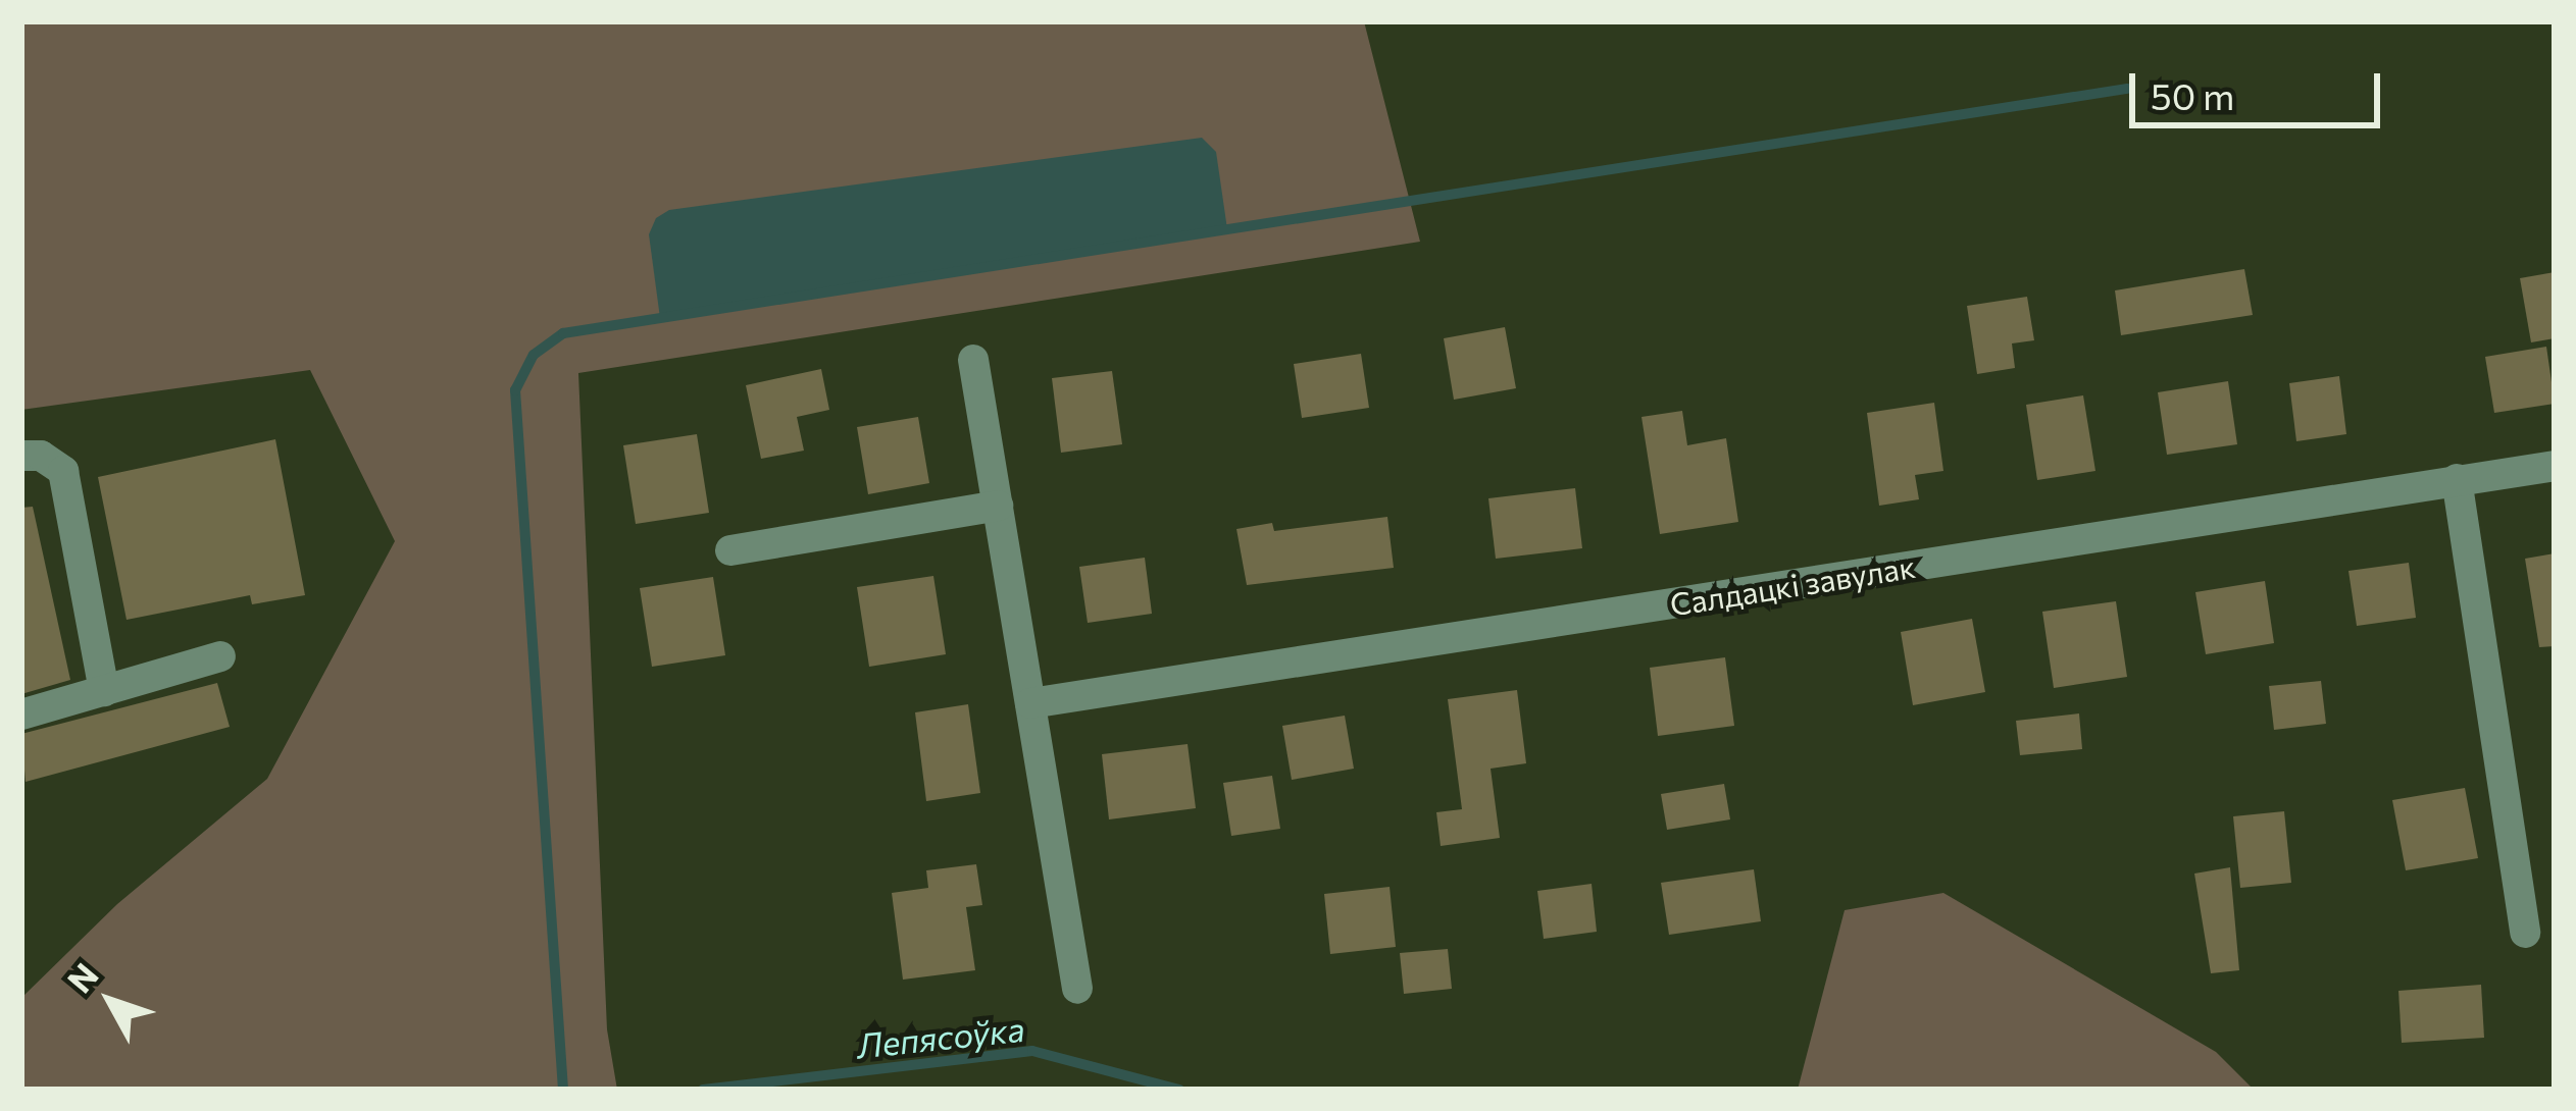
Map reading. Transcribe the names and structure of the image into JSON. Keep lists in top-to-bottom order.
{
  "streets": {
    "street": ["Салдацкі завулак"]
  },
  "water": ["Лепясоўка"],
  "scale_bar": "50 m",
  "north": "top left"
}
